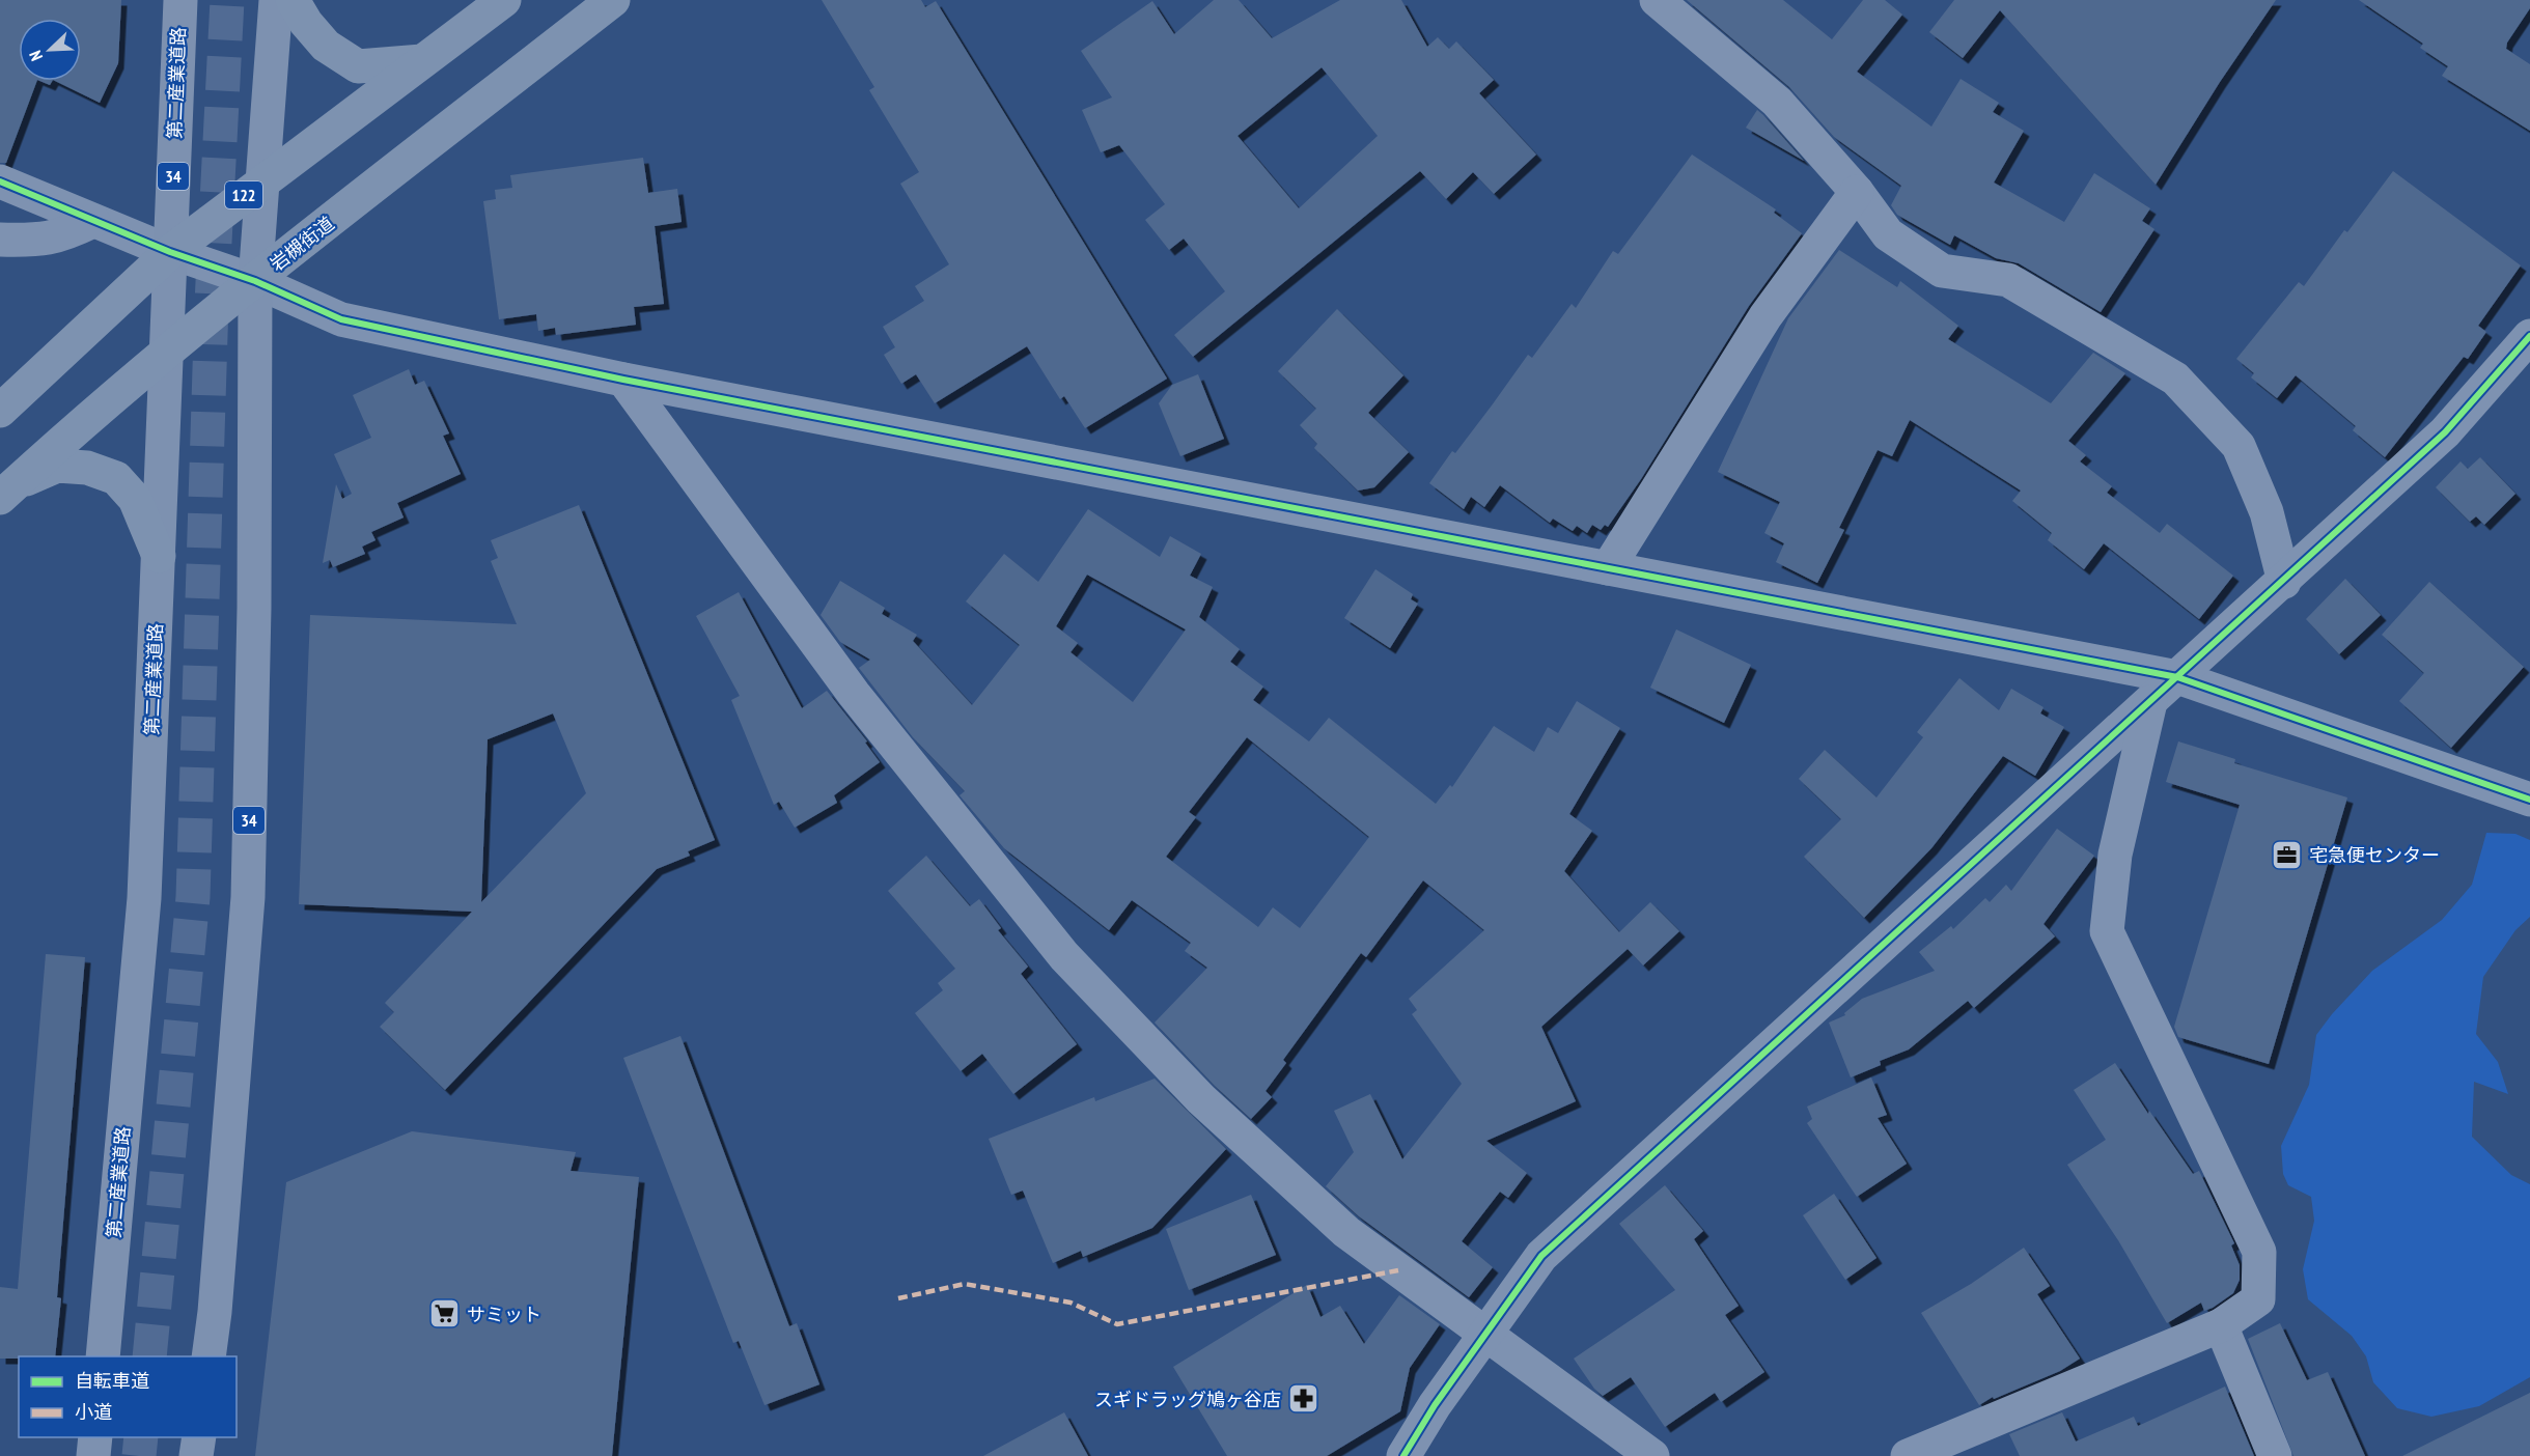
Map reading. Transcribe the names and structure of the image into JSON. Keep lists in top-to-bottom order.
{
  "streets": {
    "highway": ["122", "岩槻街道"],
    "main road": ["第二産業道路", "34"]
  },
  "crossings": [
    ["第二産業道路", "122"],
    ["第二産業道路", "岩槻街道"],
    ["34", "122"],
    ["34", "岩槻街道"]
  ],
  "places": {
    "office": ["宅急便センター"],
    "supermarket": ["サミット"],
    "pharmacy": ["スギドラッグ鳩ヶ谷店"]
  },
  "legend": ["自転車道", "小道"],
  "north": "bottom left"
}
